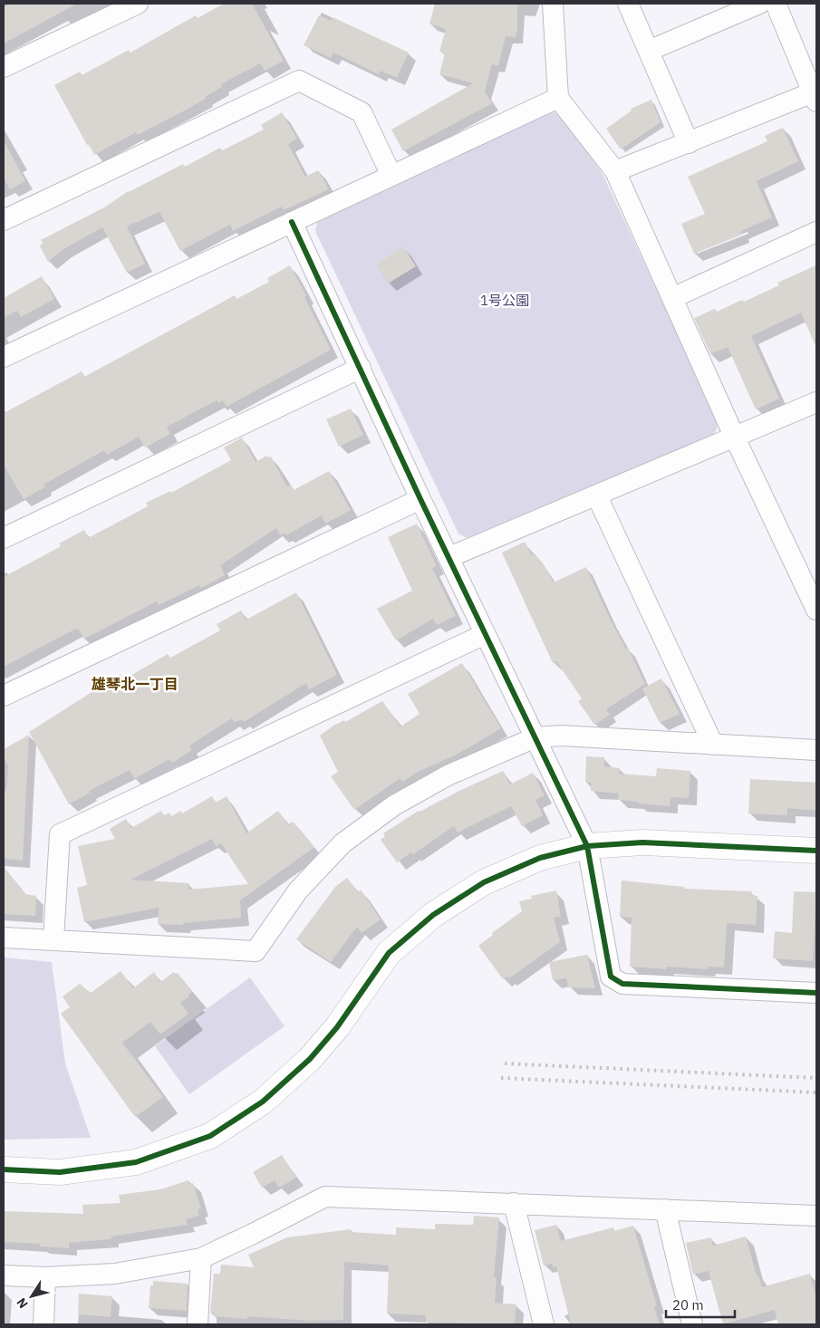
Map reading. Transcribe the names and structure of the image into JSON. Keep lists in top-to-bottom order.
{
  "districts": ["雄琴北一丁目"],
  "parks": ["1号公園"],
  "scale_bar": "20 m",
  "north": "bottom left"
}
